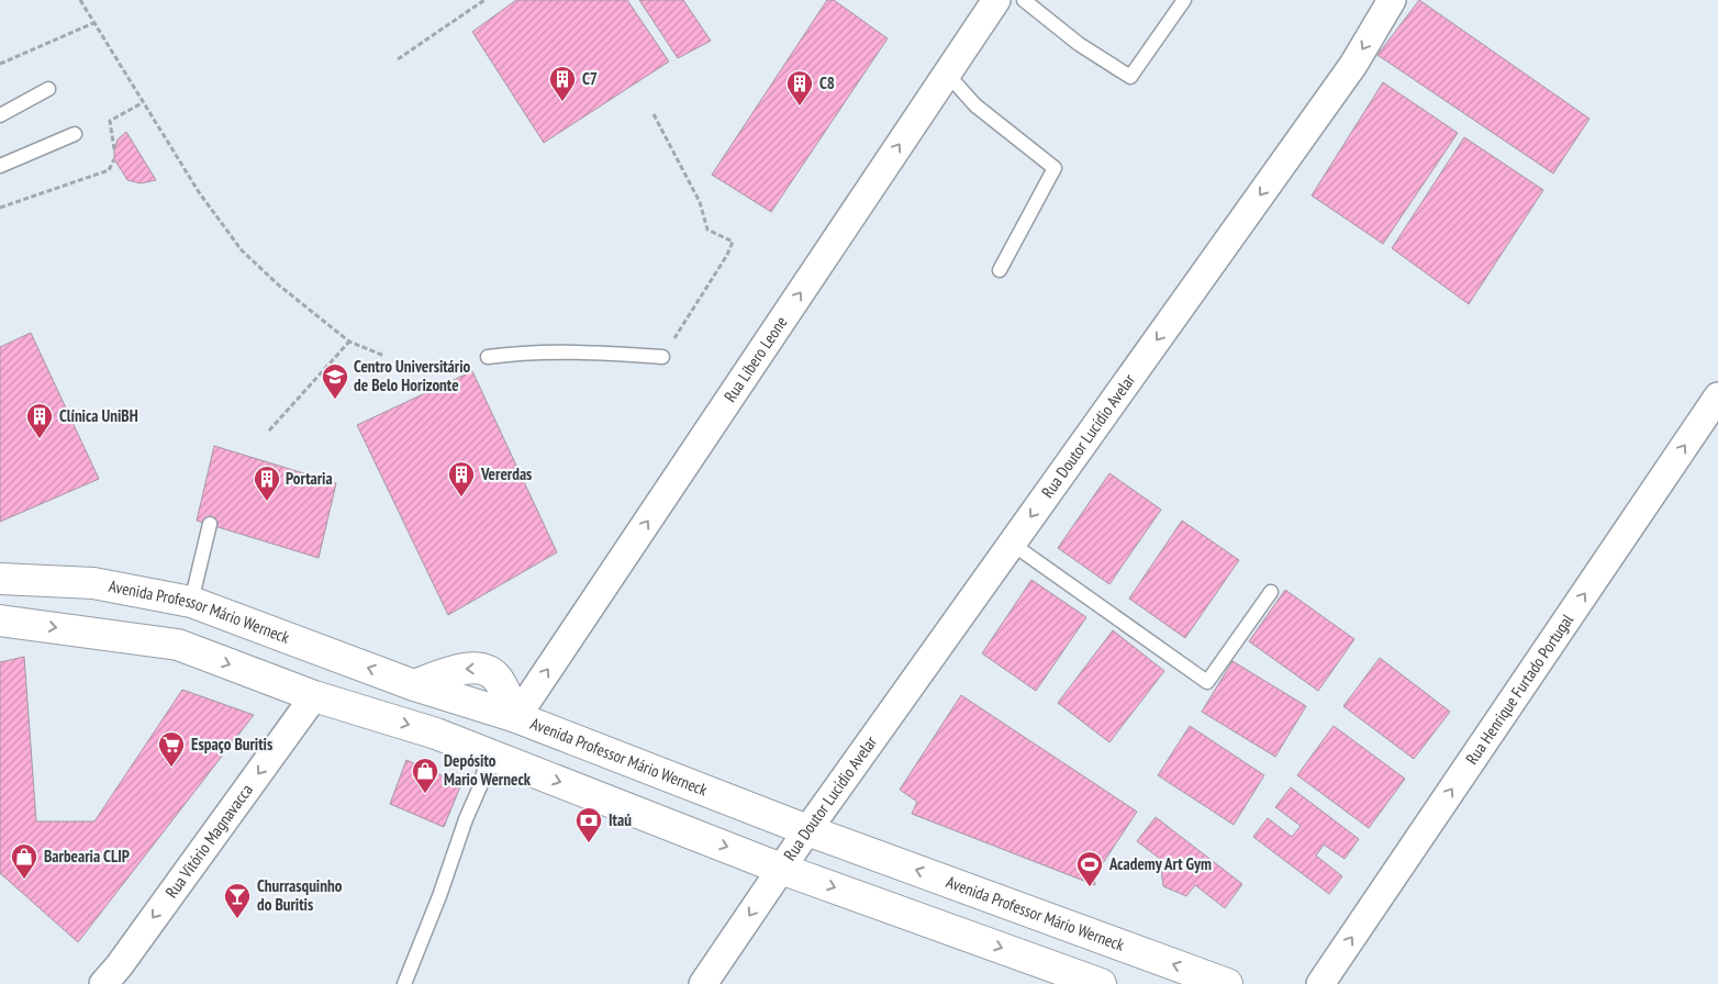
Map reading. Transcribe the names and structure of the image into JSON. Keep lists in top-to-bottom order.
{
  "streets": {
    "main road": ["Avenida Professor Mário Werneck"],
    "street": [
      "Rua Líbero Leone",
      "Rua Doutor Lucídio Avelar",
      "Rua Henrique Furtado Portugal",
      "Rua Vitório Magnavacca"
    ]
  },
  "crossings": [
    ["Rua Líbero Leone", "Avenida Professor Mário Werneck"],
    ["Rua Doutor Lucídio Avelar", "Avenida Professor Mário Werneck"]
  ],
  "one_way": [
    "Rua Líbero Leone",
    "Rua Doutor Lucídio Avelar",
    "Rua Henrique Furtado Portugal",
    "Rua Vitório Magnavacca"
  ],
  "places": {
    "building": [
      "C7",
      "C8",
      "Clínica UniBH",
      "Vererdas",
      "Portaria"
    ],
    "school or university": ["Centro Universitário de Belo Horizonte"],
    "supermarket": ["Espaço Buritis"],
    "shop": ["Depósito Mario Werneck", "Barbearia CLIP"],
    "bank": ["Itaú"],
    "sports": ["Academy Art Gym"],
    "bar": ["Churrasquinho do Buritis"]
  }
}
